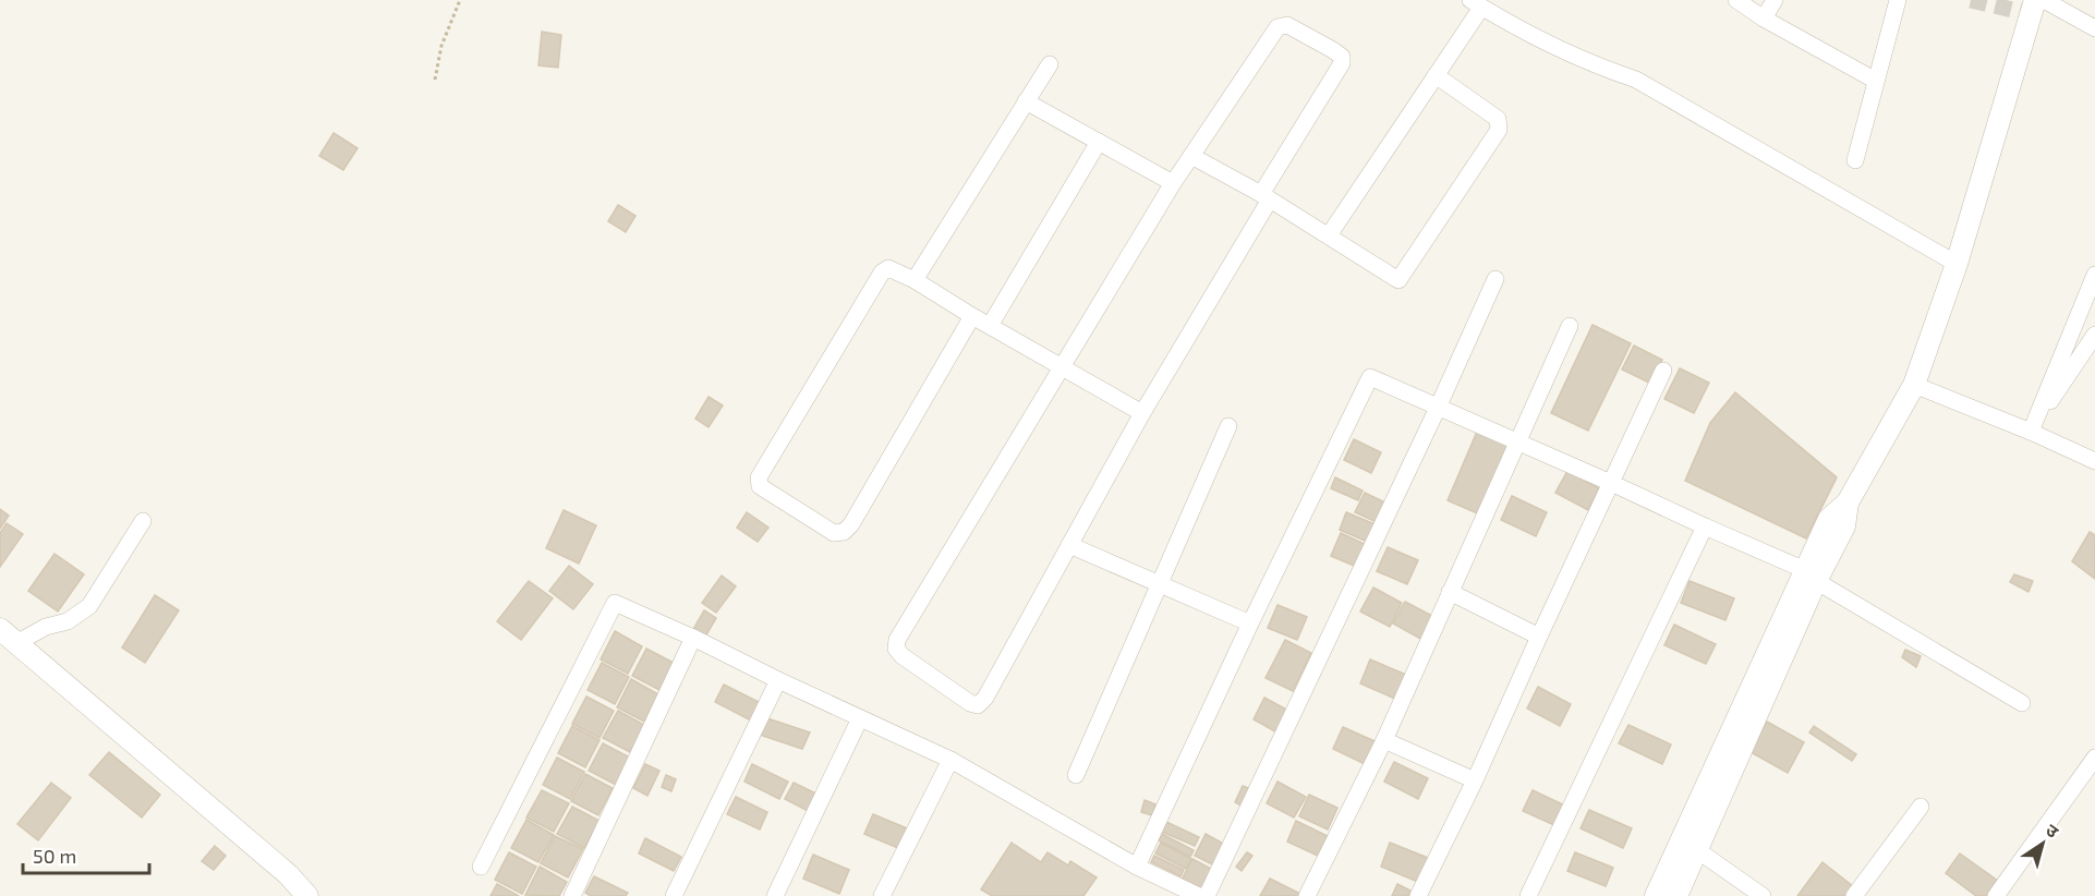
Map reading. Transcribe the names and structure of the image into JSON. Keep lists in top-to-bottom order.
{
  "scale_bar": "50 m",
  "north": "top right"
}
